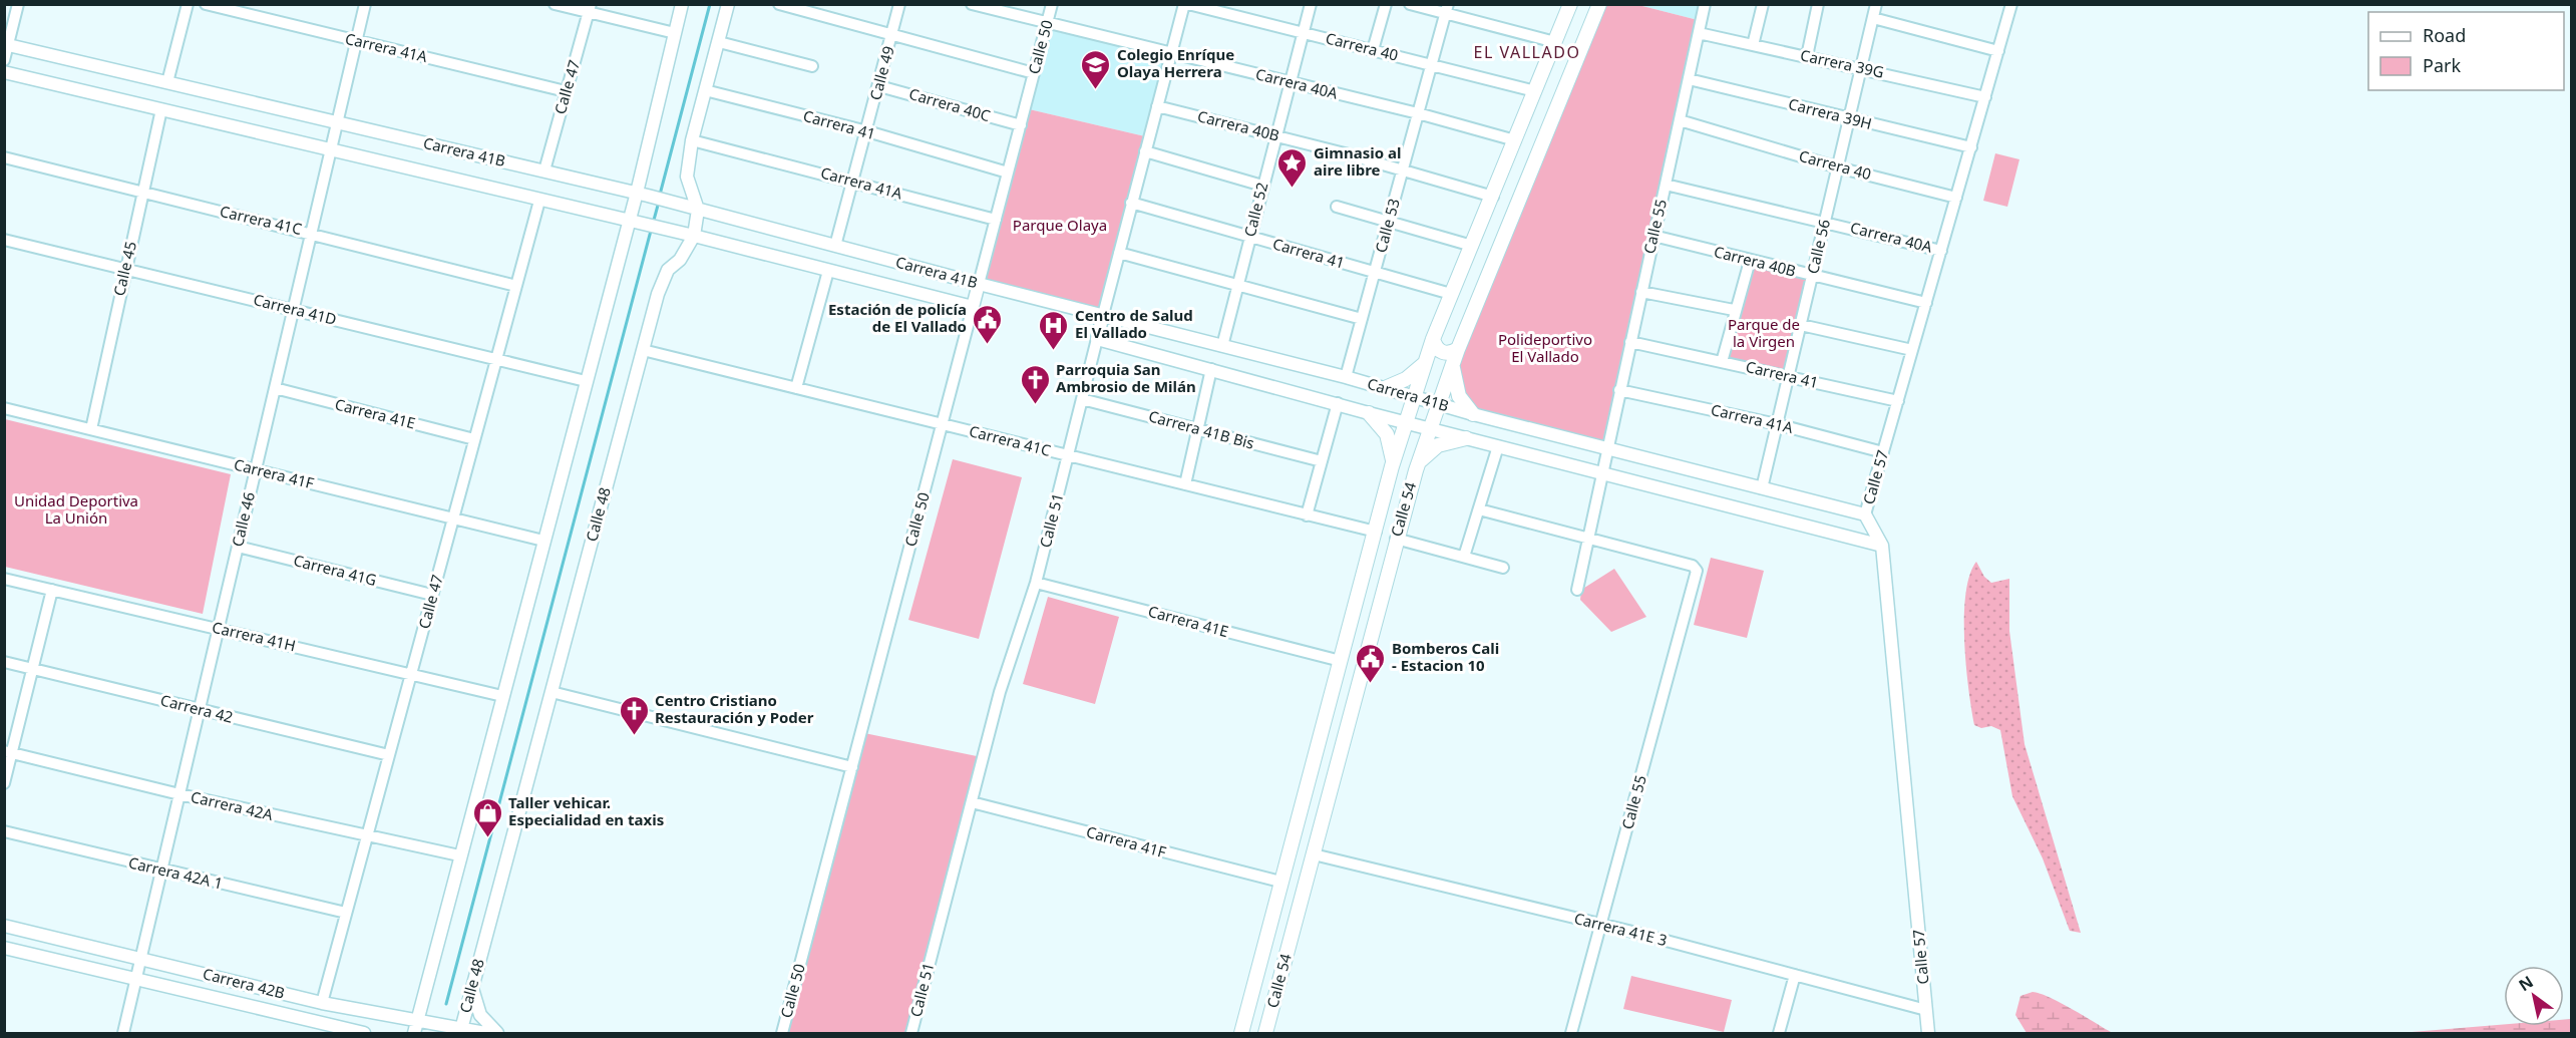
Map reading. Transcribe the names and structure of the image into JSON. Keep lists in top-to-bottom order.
{
  "streets": {
    "main road": ["Calle 54"],
    "street": [
      "Calle 50",
      "Carrera 40",
      "Carrera 41A",
      "Carrera 39G",
      "Calle 49",
      "Carrera 40A",
      "Calle 47",
      "Carrera 40C",
      "Carrera 39H",
      "Carrera 41",
      "Carrera 40B",
      "Carrera 41B",
      "Calle 52",
      "Carrera 41C",
      "Calle 53",
      "Calle 55",
      "Calle 56",
      "Calle 45",
      "Carrera 41D",
      "Carrera 41E",
      "Carrera 41B Bis",
      "Carrera 41F",
      "Calle 57",
      "Calle 48",
      "Calle 46",
      "Calle 51",
      "Carrera 41G",
      "Carrera 41H",
      "Carrera 42",
      "Carrera 42A",
      "Carrera 42A 1",
      "Carrera 41E 3",
      "Carrera 42B"
    ]
  },
  "crossings": [
    ["Calle 50", "Carrera 41A"],
    ["Calle 50", "Carrera 40A"],
    ["Calle 50", "Carrera 40C"],
    ["Calle 50", "Carrera 41"],
    ["Calle 50", "Carrera 41B"],
    ["Calle 50", "Carrera 41C"],
    ["Carrera 40", "Calle 52"],
    ["Carrera 40", "Calle 53"],
    ["Carrera 40", "Calle 55"],
    ["Carrera 40", "Calle 56"],
    ["Carrera 40", "Calle 57"],
    ["Carrera 40", "Calle 54"],
    ["Carrera 40", "Calle 51"],
    ["Carrera 41A", "Calle 49"],
    ["Carrera 41A", "Calle 47"],
    ["Carrera 41A", "Calle 55"],
    ["Carrera 41A", "Calle 56"],
    ["Carrera 41A", "Calle 57"],
    ["Carrera 41A", "Calle 48"],
    ["Carrera 41A", "Calle 46"],
    ["Carrera 39G", "Calle 55"],
    ["Carrera 39G", "Calle 56"],
    ["Carrera 39G", "Calle 57"],
    ["Calle 49", "Carrera 40C"],
    ["Calle 49", "Carrera 41"],
    ["Calle 49", "Carrera 41B"],
    ["Carrera 40A", "Calle 52"],
    ["Carrera 40A", "Calle 53"],
    ["Carrera 40A", "Calle 55"],
    ["Carrera 40A", "Calle 56"],
    ["Carrera 40A", "Calle 57"],
    ["Carrera 40A", "Calle 54"],
    ["Carrera 40A", "Calle 51"],
    ["Calle 47", "Carrera 41B"],
    ["Calle 47", "Carrera 41C"],
    ["Calle 47", "Carrera 41D"],
    ["Calle 47", "Carrera 41E"],
    ["Calle 47", "Carrera 41F"],
    ["Calle 47", "Carrera 41G"],
    ["Calle 47", "Carrera 41H"],
    ["Calle 47", "Carrera 42"],
    ["Calle 47", "Carrera 42A"],
    ["Calle 47", "Carrera 42A 1"],
    ["Calle 47", "Carrera 42B"],
    ["Carrera 39H", "Calle 55"],
    ["Carrera 39H", "Calle 56"],
    ["Carrera 39H", "Calle 57"],
    ["Carrera 41", "Calle 52"],
    ["Carrera 41", "Calle 53"],
    ["Carrera 41", "Calle 55"],
    ["Carrera 41", "Calle 56"],
    ["Carrera 41", "Calle 57"],
    ["Carrera 41", "Calle 54"],
    ["Carrera 41", "Calle 48"],
    ["Carrera 41", "Calle 51"],
    ["Carrera 40B", "Calle 52"],
    ["Carrera 40B", "Calle 53"],
    ["Carrera 40B", "Calle 55"],
    ["Carrera 40B", "Calle 56"],
    ["Carrera 40B", "Calle 57"],
    ["Carrera 40B", "Calle 54"],
    ["Carrera 40B", "Calle 51"],
    ["Carrera 41B", "Calle 52"],
    ["Carrera 41B", "Calle 53"],
    ["Carrera 41B", "Calle 55"],
    ["Carrera 41B", "Calle 56"],
    ["Carrera 41B", "Calle 45"],
    ["Carrera 41B", "Calle 57"],
    ["Carrera 41B", "Calle 54"],
    ["Carrera 41B", "Calle 48"],
    ["Carrera 41B", "Calle 46"],
    ["Carrera 41B", "Calle 51"],
    ["Carrera 41C", "Calle 45"],
    ["Carrera 41C", "Calle 54"],
    ["Carrera 41C", "Calle 48"],
    ["Carrera 41C", "Calle 46"],
    ["Carrera 41C", "Calle 51"],
    ["Calle 55", "Carrera 41E 3"],
    ["Calle 45", "Carrera 41D"],
    ["Calle 45", "Carrera 41F"],
    ["Carrera 41D", "Calle 46"],
    ["Carrera 41E", "Calle 54"],
    ["Carrera 41E", "Calle 46"],
    ["Carrera 41E", "Calle 51"],
    ["Carrera 41B Bis", "Calle 51"],
    ["Carrera 41F", "Calle 54"],
    ["Carrera 41F", "Calle 46"],
    ["Carrera 41F", "Calle 51"],
    ["Calle 57", "Carrera 41E 3"],
    ["Calle 54", "Carrera 41E 3"],
    ["Calle 48", "Carrera 42B"],
    ["Calle 46", "Carrera 41G"],
    ["Calle 46", "Carrera 41H"],
    ["Calle 46", "Carrera 42"],
    ["Calle 46", "Carrera 42A"],
    ["Calle 46", "Carrera 42A 1"],
    ["Calle 46", "Carrera 42B"]
  ],
  "districts": ["EL VALLADO"],
  "parks": [
    "Parque Olaya",
    "Parque de la Virgen",
    "Polideportivo El Vallado",
    "Unidad Deportiva La Unión"
  ],
  "places": {
    "school or university": ["Colegio Enríque Olaya Herrera"],
    "place": ["Gimnasio al aire libre"],
    "public building": ["Estación de policía de El Vallado", "Bomberos Cali - Estacion 10"],
    "hospital": ["Centro de Salud El Vallado"],
    "church": ["Parroquia San Ambrosio de Milán", "Centro Cristiano Restauración y Poder"],
    "shop": ["Taller vehicar. Especialidad en taxis"]
  },
  "legend": ["Road", "Park"],
  "north": "top left"
}
